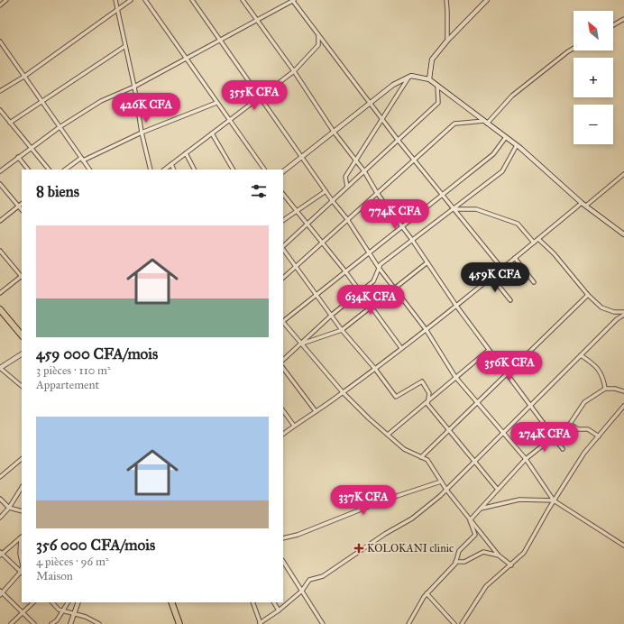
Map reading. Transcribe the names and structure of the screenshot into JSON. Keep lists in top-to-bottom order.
{
  "places": {
    "health": ["KOLOKANI clinic"]
  },
  "north": "top left",
  "page": {
    "map_buttons": ["+", "−"],
    "price": [
      "355K CFA",
      "426K CFA",
      "774K CFA",
      "459K CFA",
      "634K CFA",
      "356K CFA",
      "274K CFA",
      "337K CFA"
    ],
    "heading": "8 biens",
    "list": [
      {
        "name": "459 000 CFA/mois",
        "note": "3 pièces · 110 m² · Appartement"
      },
      {
        "name": "356 000 CFA/mois",
        "note": "4 pièces · 96 m² · Maison"
      }
    ]
  }
}
